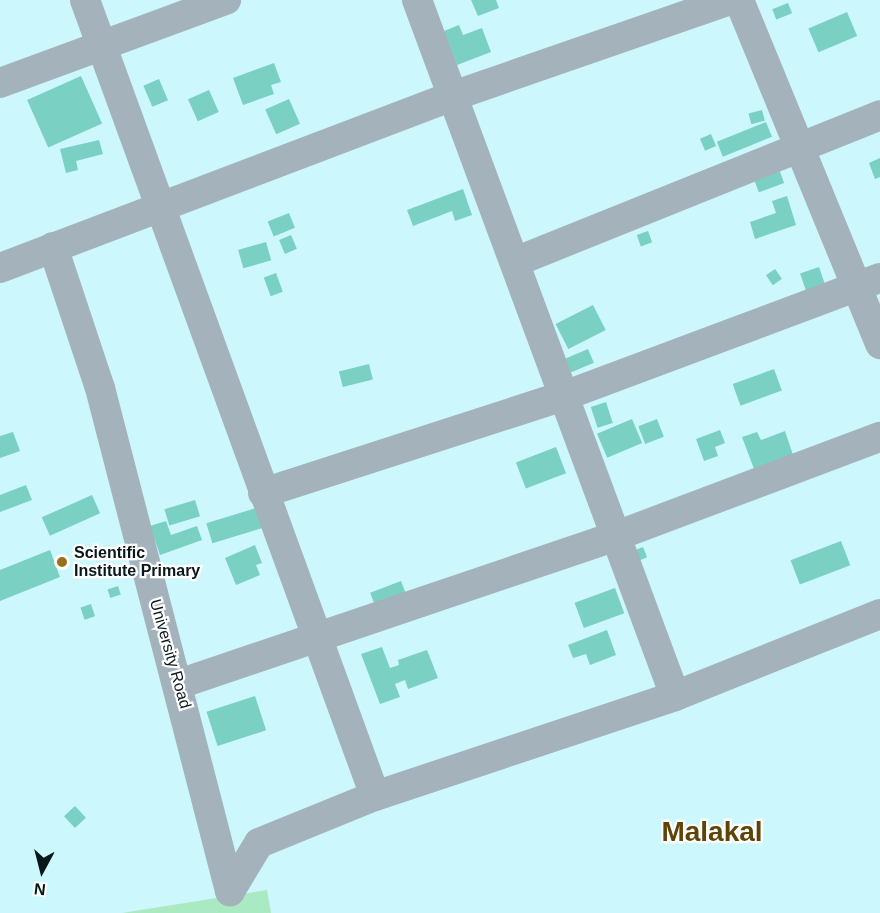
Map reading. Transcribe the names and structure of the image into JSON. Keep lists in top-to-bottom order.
{
  "streets": {
    "street": ["University Road"]
  },
  "districts": ["Malakal"],
  "places": ["Scientific Institute Primary"],
  "north": "bottom"
}
